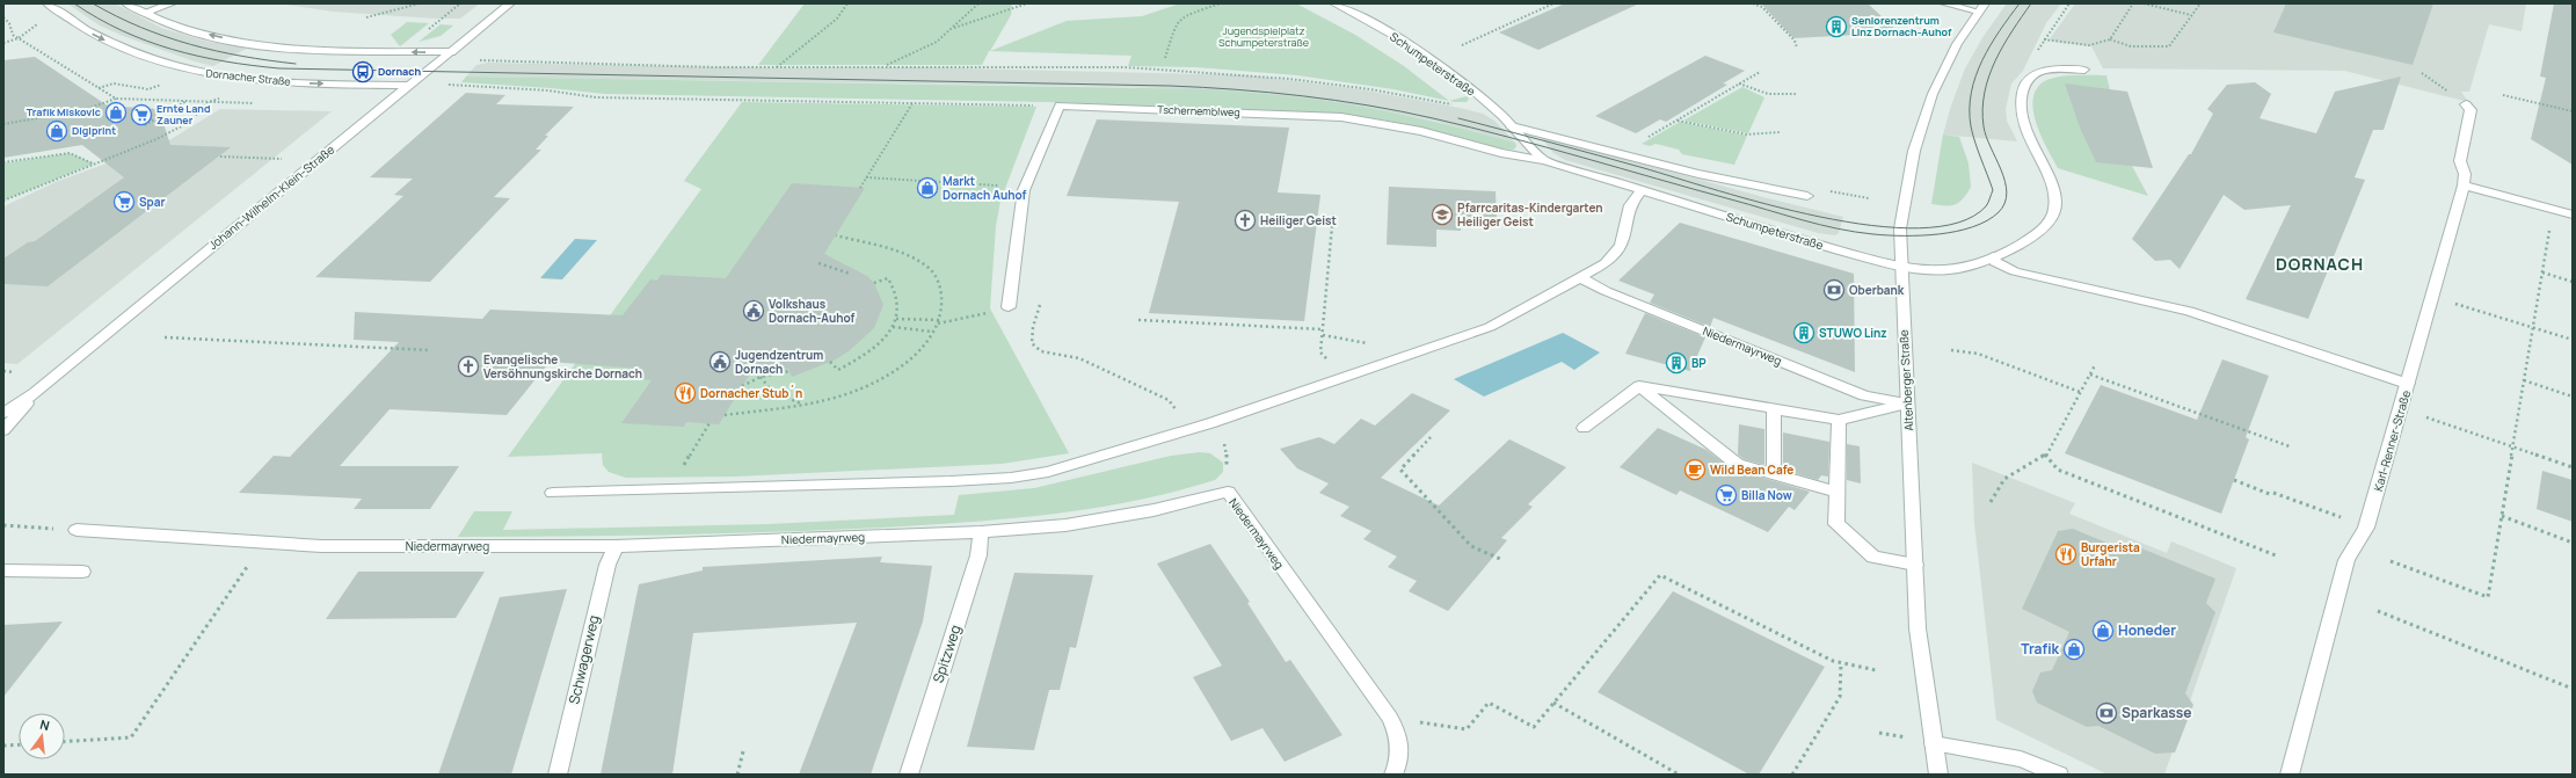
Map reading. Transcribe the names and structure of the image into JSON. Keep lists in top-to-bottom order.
{
  "streets": {
    "street": [
      "Schumpeterstraße",
      "Dornacher Straße",
      "Tschernemblweg",
      "Johann-Wilhelm-Klein-Straße",
      "Niedermayrweg",
      "Altenberger Straße",
      "Karl-Renner-Straße",
      "Spitzweg",
      "Schwagerweg"
    ]
  },
  "crossings": [
    ["Schumpeterstraße", "Tschernemblweg"],
    ["Schumpeterstraße", "Altenberger Straße"],
    ["Dornacher Straße", "Johann-Wilhelm-Klein-Straße"],
    ["Niedermayrweg", "Altenberger Straße"],
    ["Niedermayrweg", "Spitzweg"],
    ["Niedermayrweg", "Schwagerweg"]
  ],
  "districts": ["DORNACH"],
  "parks": ["Jugendspielplatz Schumpeterstraße"],
  "places": {
    "building": ["Seniorenzentrum Linz Dornach-Auhof", "STUWO Linz", "BP"],
    "bus stop": ["Dornach"],
    "shop": [
      "Trafik Miskovic",
      "Digiprint",
      "Markt Dornach Auhof",
      "Honeder",
      "Trafik"
    ],
    "supermarket": ["Ernte Land Zauner", "Spar", "Billa Now"],
    "school or university": ["Pfarrcaritas-Kindergarten Heiliger Geist"],
    "church": ["Heiliger Geist", "Evangelische Versöhnungskirche Dornach"],
    "bank": ["Oberbank", "Sparkasse"],
    "public building": ["Volkshaus Dornach-Auhof", "Jugendzentrum Dornach"],
    "restaurant": ["Dornacher Stub´n", "Burgerista Urfahr"],
    "cafe": ["Wild Bean Cafe"]
  },
  "north": "top"
}
